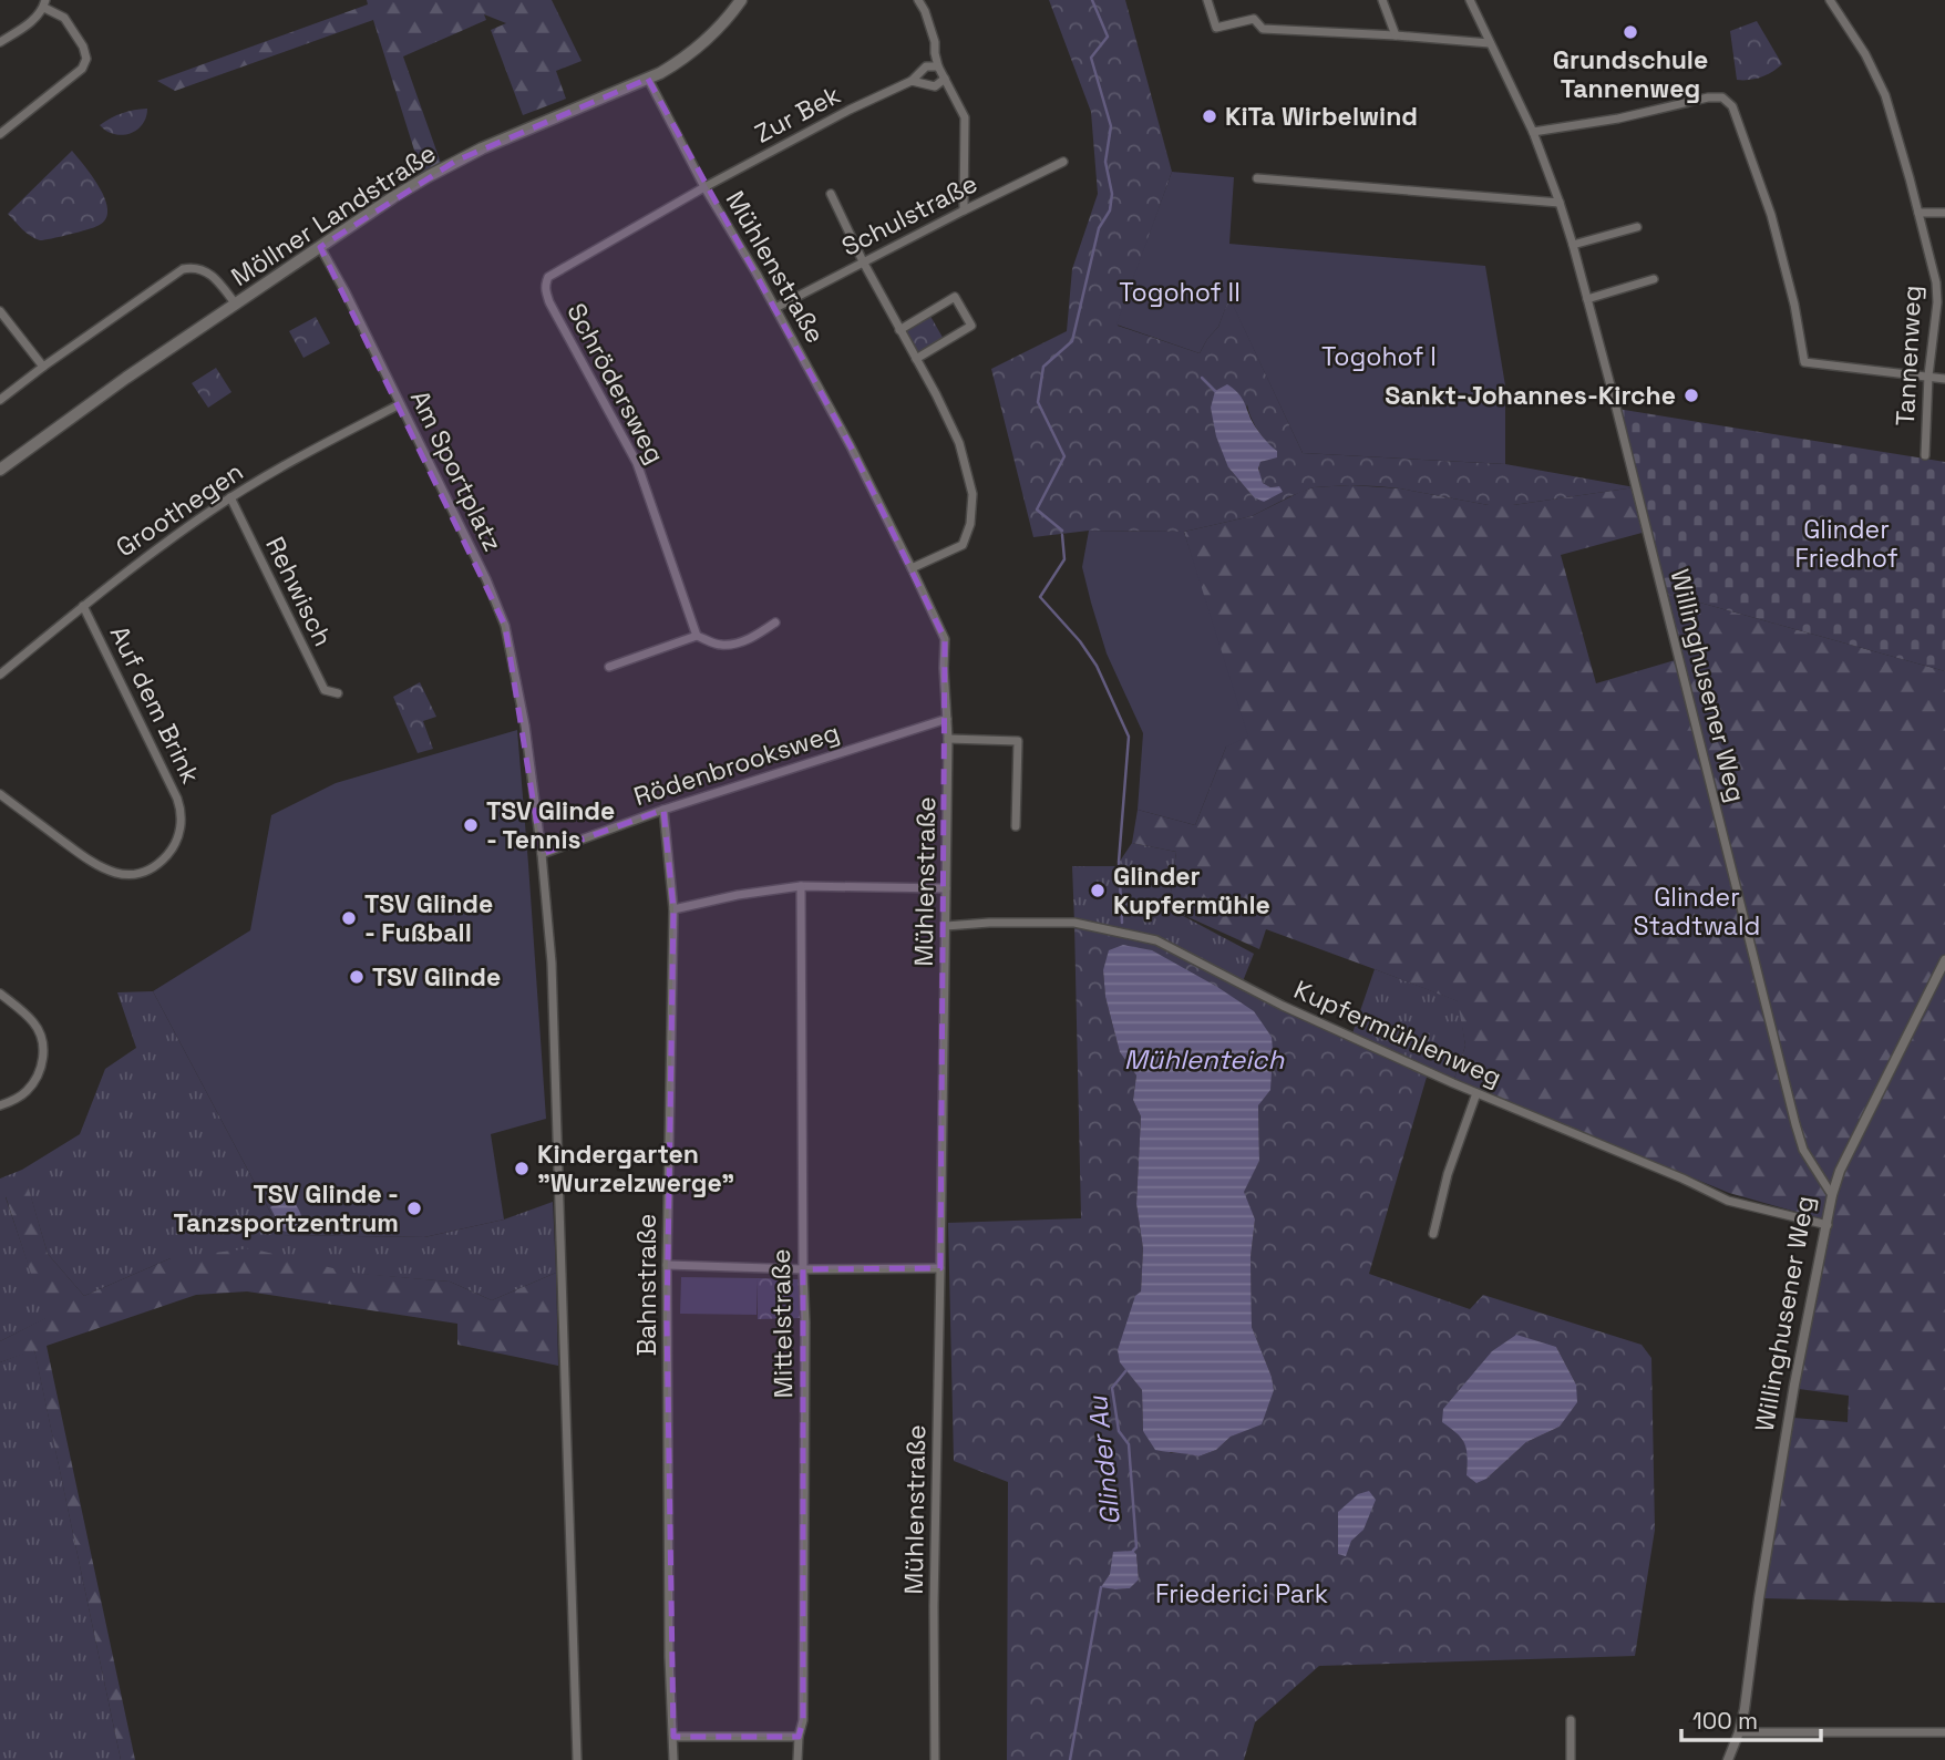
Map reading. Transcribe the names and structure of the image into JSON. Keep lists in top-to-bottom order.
{
  "streets": {
    "main road": ["Möllner Landstraße"],
    "street": [
      "Zur Bek",
      "Schulstraße",
      "Mühlenstraße",
      "Tannenweg",
      "Schrödersweg",
      "Am Sportplatz",
      "Groothegen",
      "Rehwisch",
      "Willinghusener Weg",
      "Auf dem Brink",
      "Rödenbrooksweg",
      "Kupfermühlenweg",
      "Bahnstraße",
      "Mittelstraße"
    ]
  },
  "crossings": [
    ["Zur Bek", "Mühlenstraße"],
    ["Zur Bek", "Schrödersweg"],
    ["Möllner Landstraße", "Mühlenstraße"],
    ["Möllner Landstraße", "Am Sportplatz"],
    ["Schulstraße", "Mühlenstraße"],
    ["Mühlenstraße", "Schrödersweg"],
    ["Mühlenstraße", "Rödenbrooksweg"],
    ["Mühlenstraße", "Kupfermühlenweg"],
    ["Am Sportplatz", "Groothegen"],
    ["Am Sportplatz", "Rödenbrooksweg"],
    ["Groothegen", "Rehwisch"],
    ["Groothegen", "Auf dem Brink"],
    ["Willinghusener Weg", "Kupfermühlenweg"],
    ["Rödenbrooksweg", "Bahnstraße"]
  ],
  "water": ["Mühlenteich", "Glinder Au"],
  "parks": [
    "Togohof II",
    "Togohof I",
    "Glinder Friedhof",
    "Glinder Stadtwald",
    "Friederici Park"
  ],
  "places": [
    "Grundschule Tannenweg",
    "KiTa Wirbelwind",
    "Sankt-Johannes-Kirche",
    "TSV Glinde - Tennis",
    "Glinder Kupfermühle",
    "TSV Glinde - Fußball",
    "TSV Glinde",
    "Kindergarten \"Wurzelzwerge\"",
    "TSV Glinde - Tanzsportzentrum"
  ],
  "scale_bar": "100 m"
}
